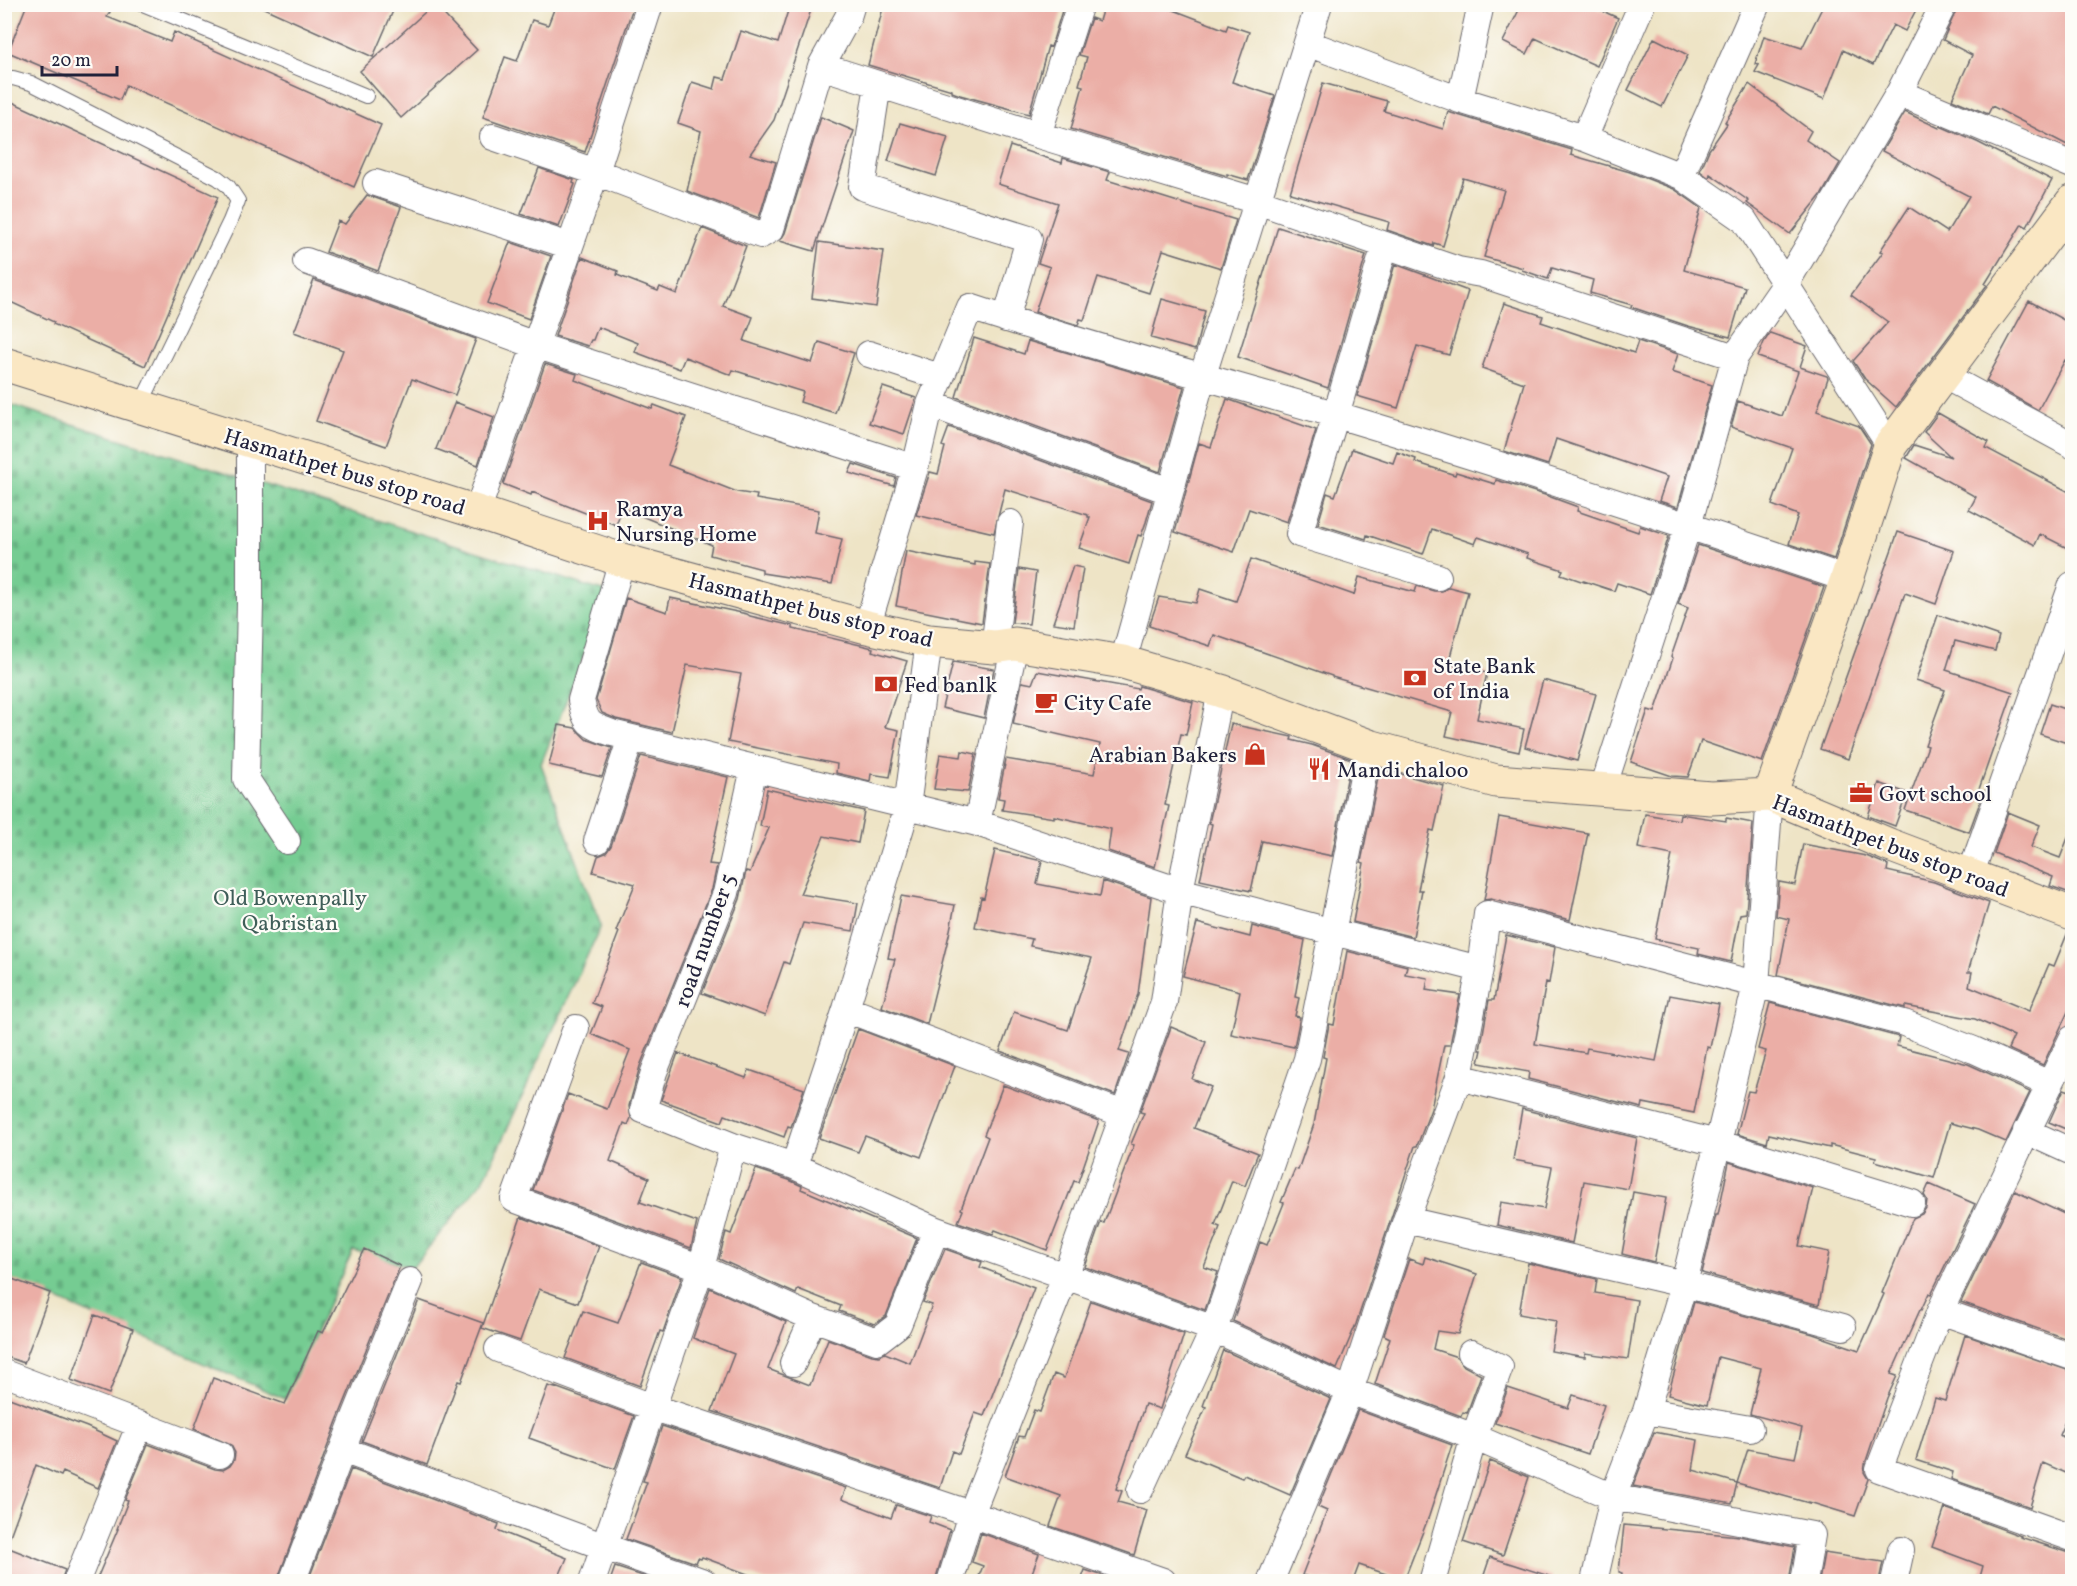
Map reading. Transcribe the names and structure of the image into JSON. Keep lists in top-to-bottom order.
{
  "streets": {
    "street": ["Hasmathpet bus stop road", "road number 5"]
  },
  "parks": ["Old Bowenpally Qabristan"],
  "places": {
    "hospital": ["Ramya Nursing Home"],
    "bank": ["State Bank of India", "Fed banlk"],
    "cafe": ["City Cafe"],
    "shop": ["Arabian Bakers"],
    "restaurant": ["Mandi chaloo"],
    "office": ["Govt school"]
  },
  "scale_bar": "20 m"
}
